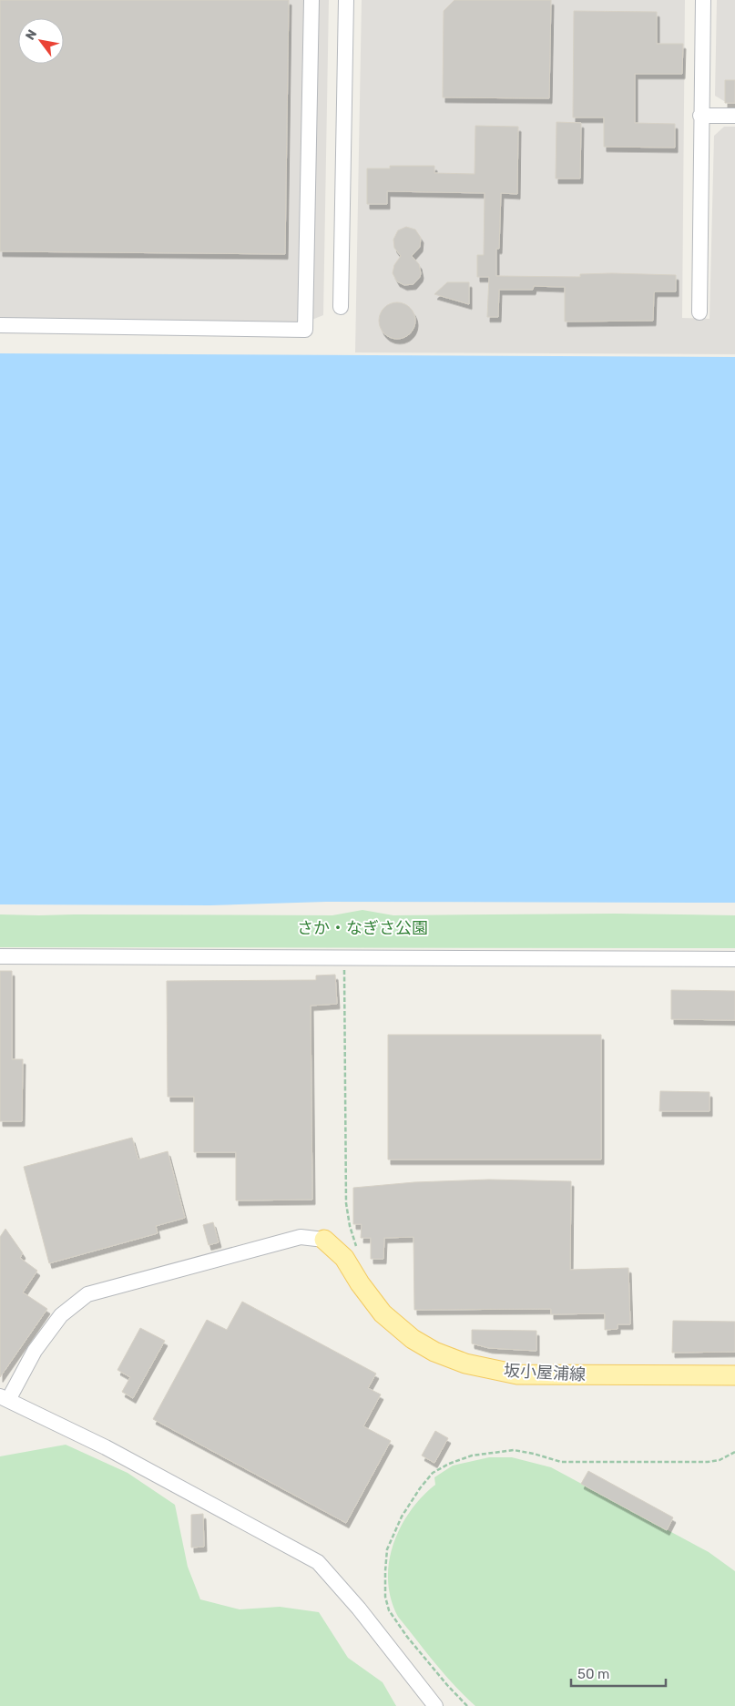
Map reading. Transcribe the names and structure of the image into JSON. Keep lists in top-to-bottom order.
{
  "streets": {
    "main road": ["坂小屋浦線"]
  },
  "parks": ["さか・なぎさ公園"],
  "scale_bar": "50 m",
  "north": "top left"
}
